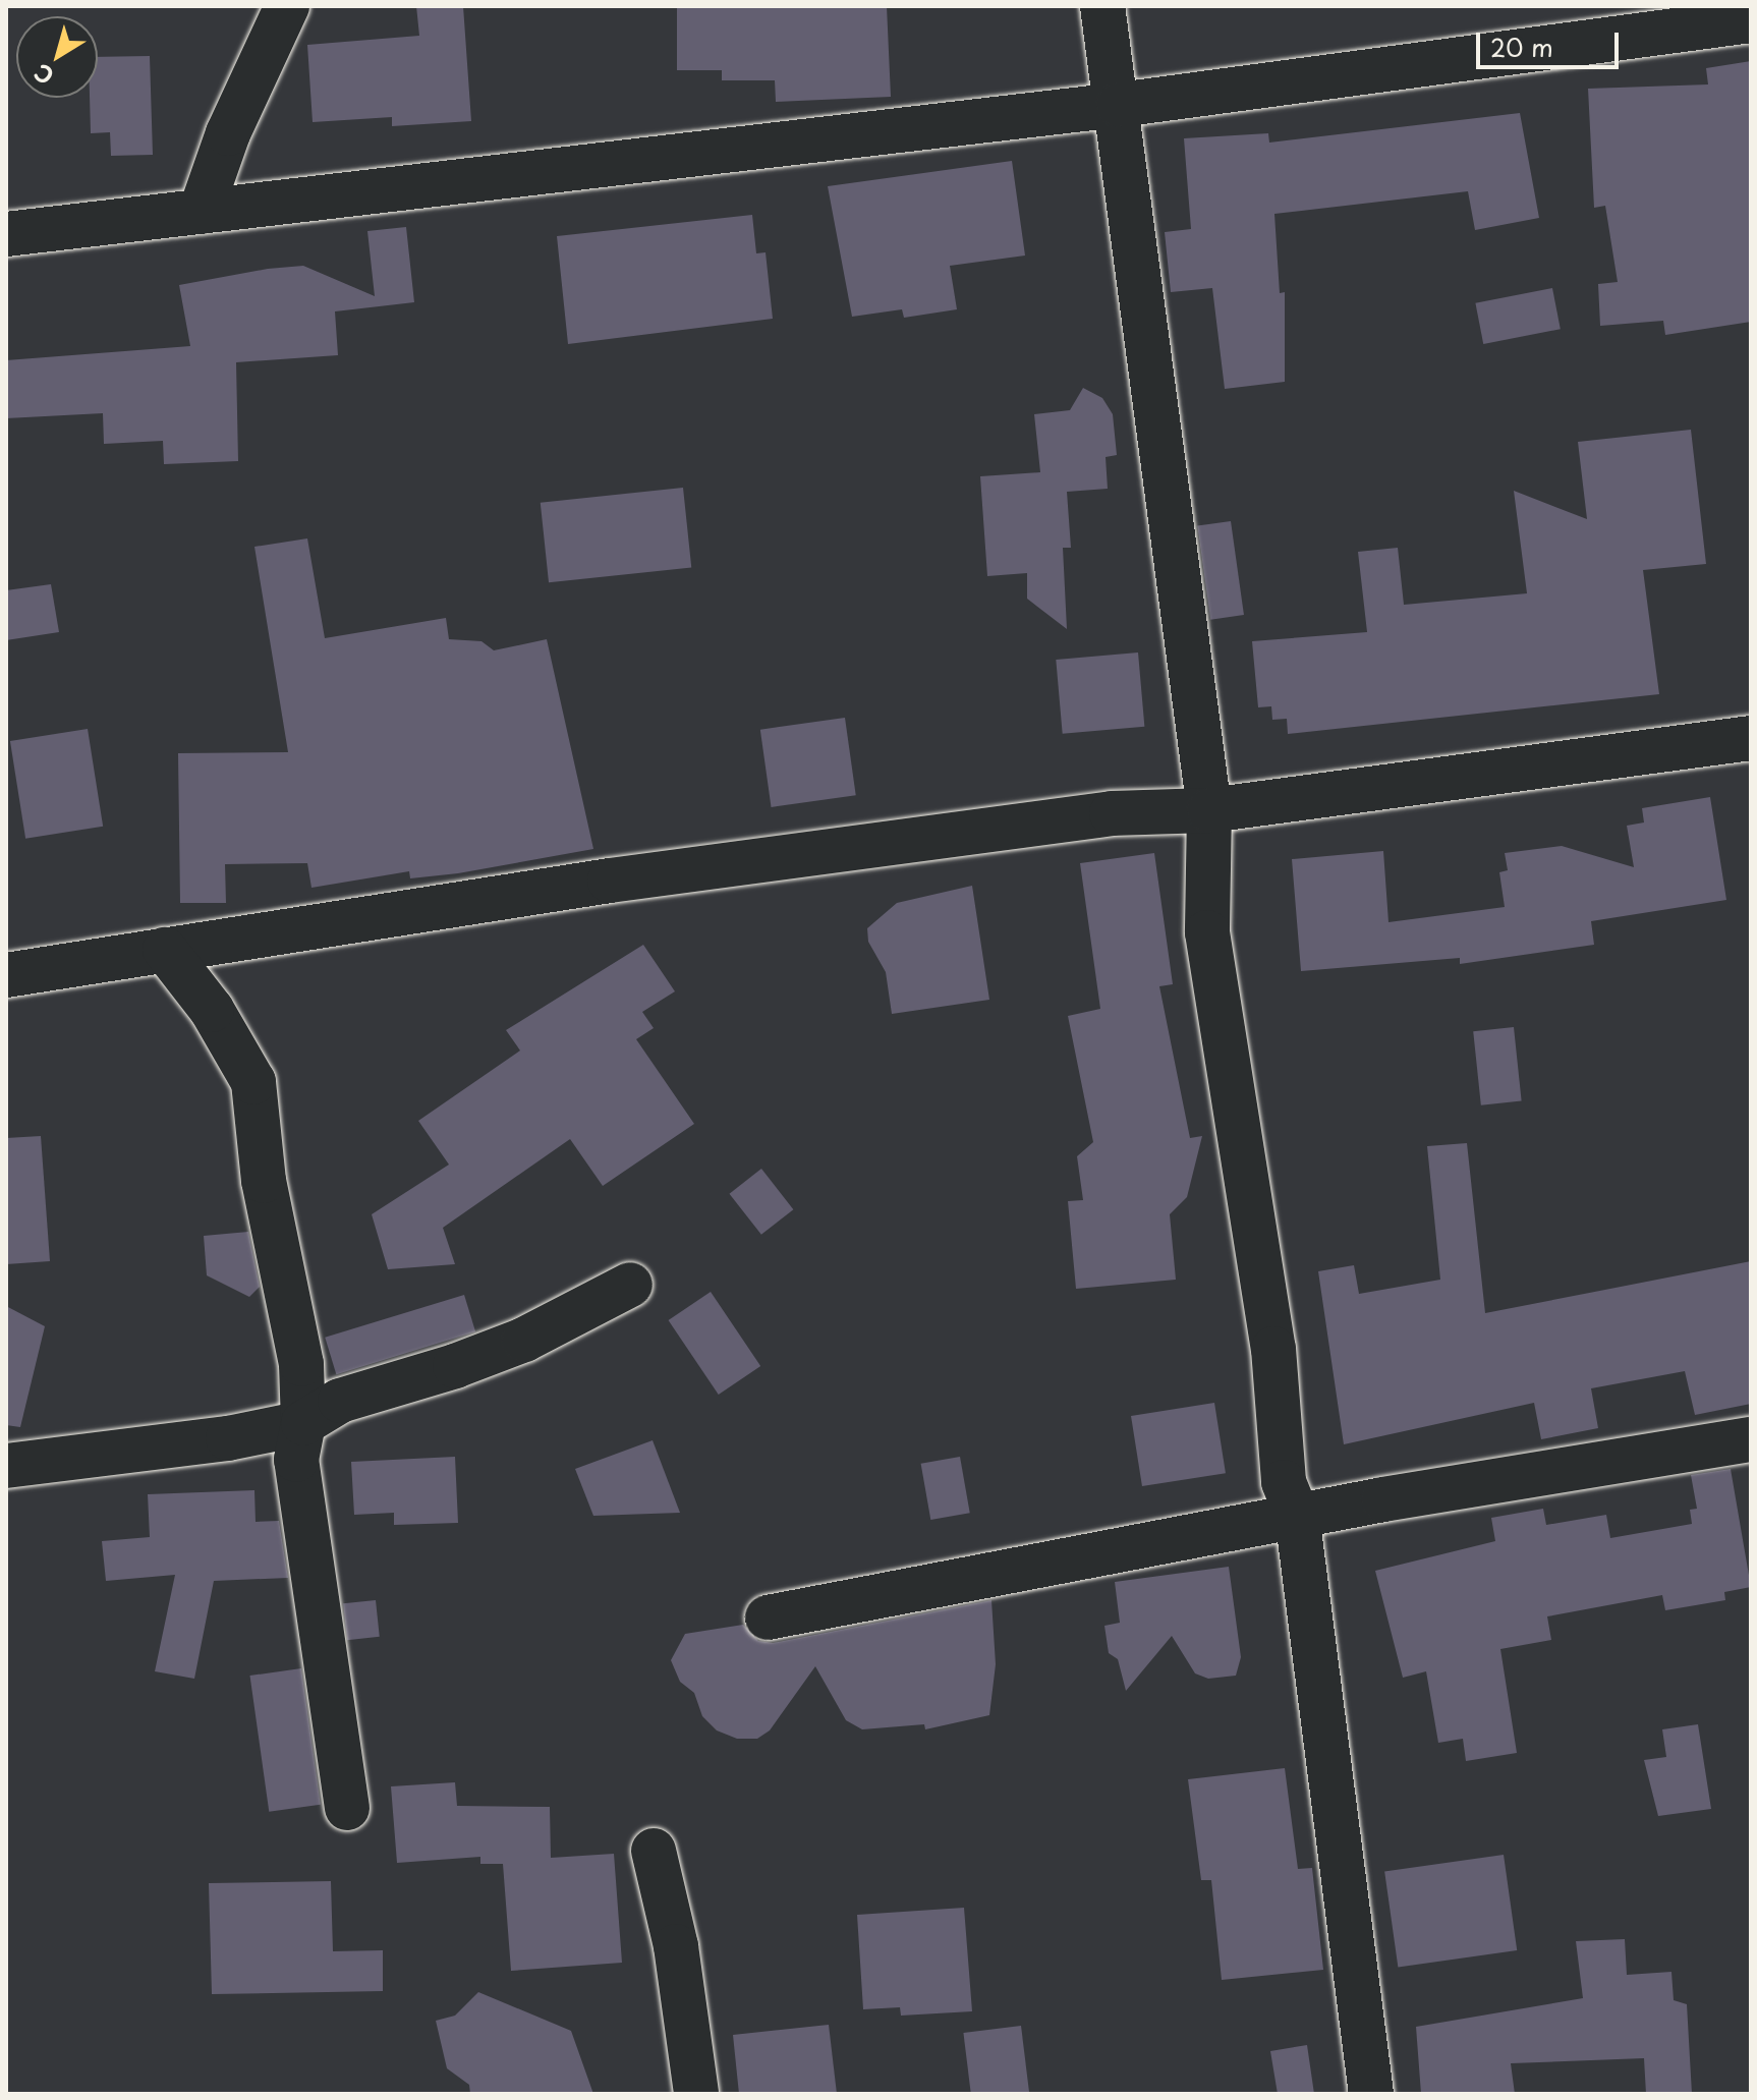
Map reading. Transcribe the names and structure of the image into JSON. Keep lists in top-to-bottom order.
{
  "scale_bar": "20 m",
  "north": "bottom left"
}
